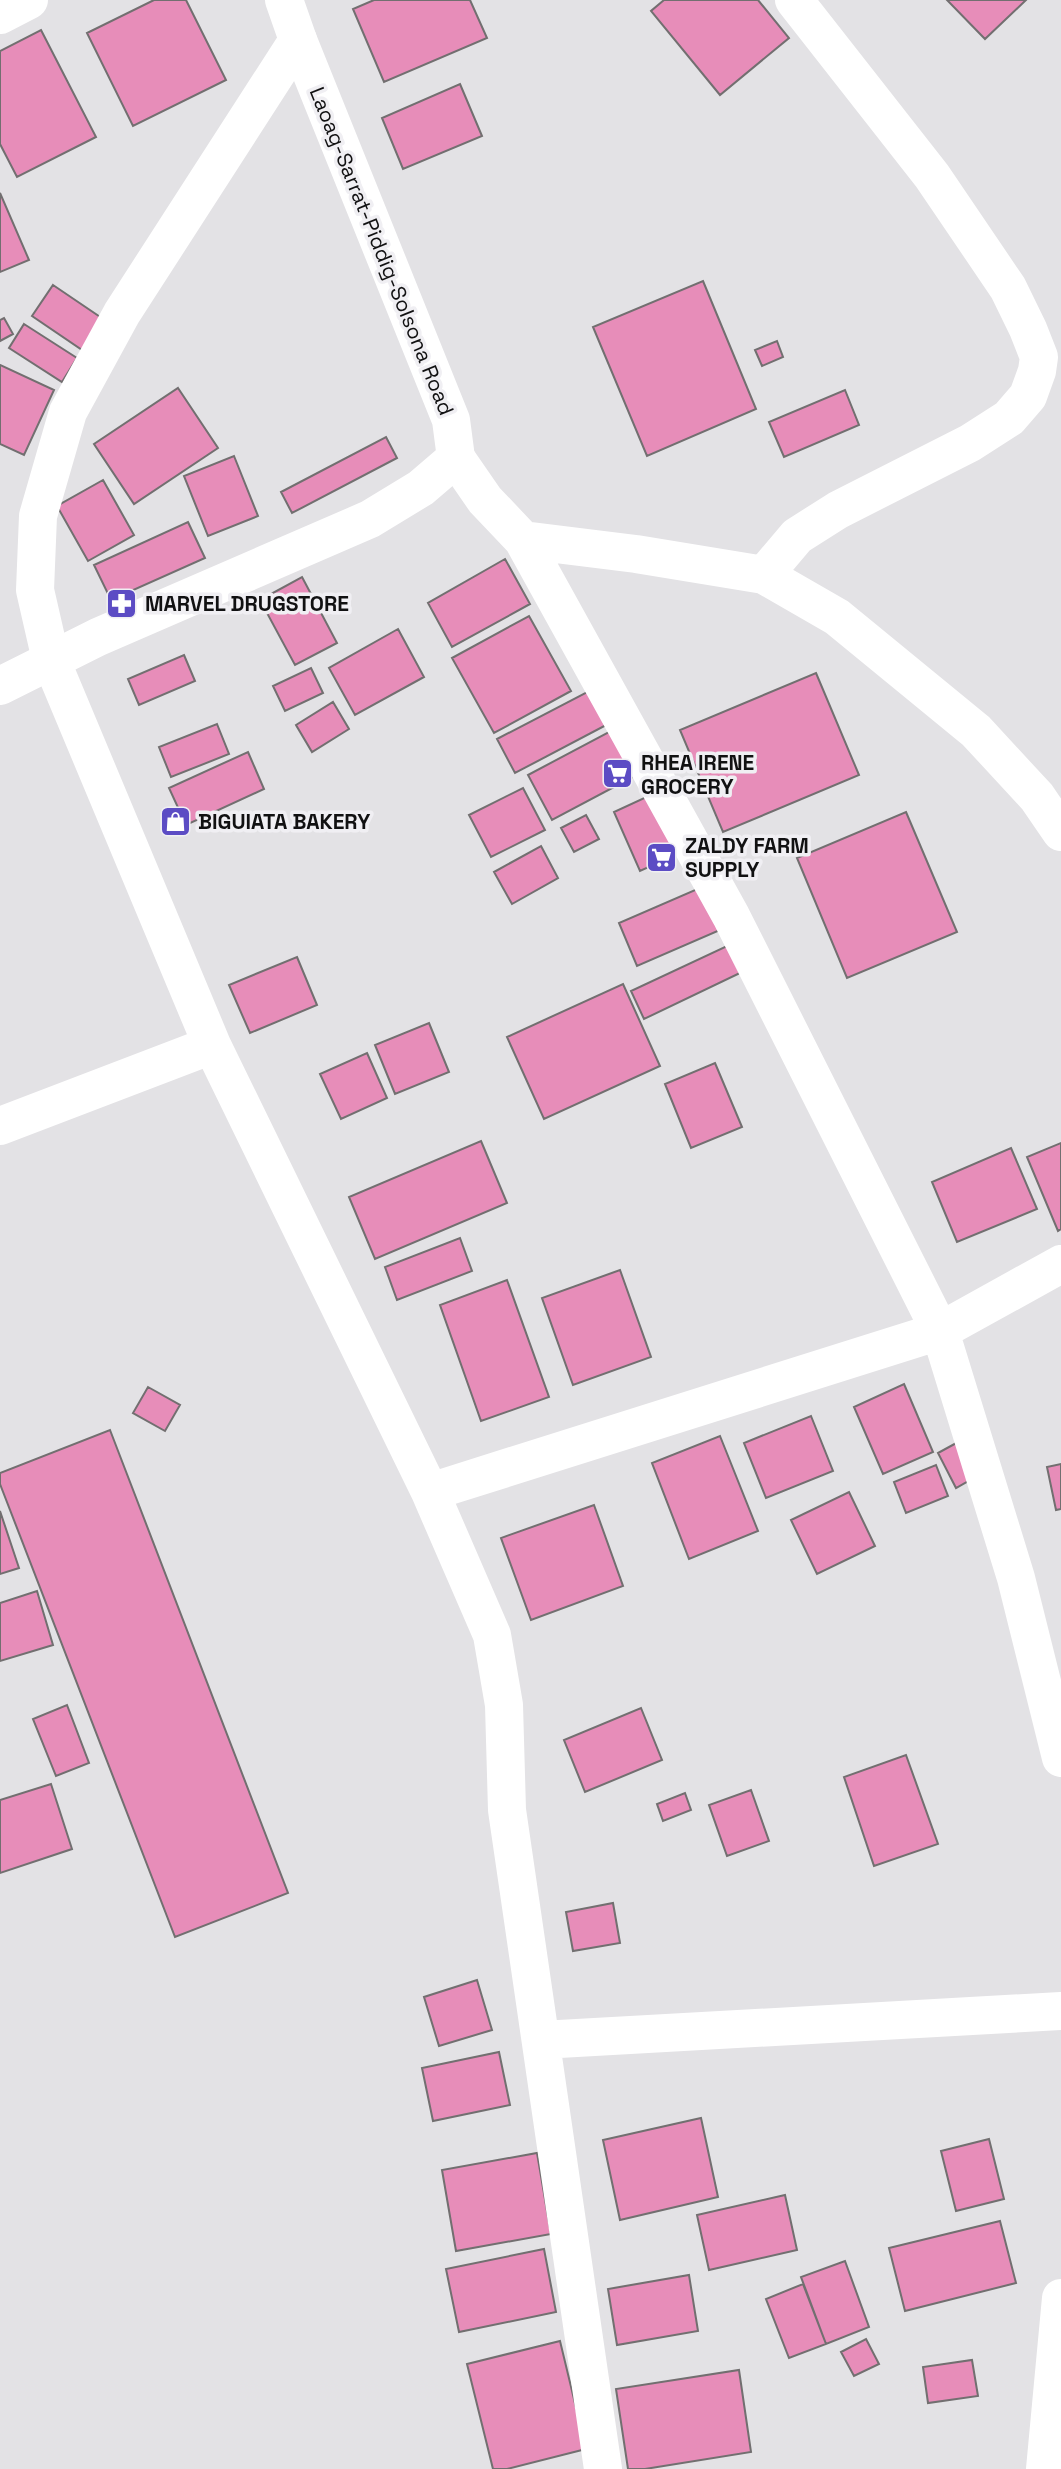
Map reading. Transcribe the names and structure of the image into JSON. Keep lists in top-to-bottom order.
{
  "streets": {
    "street": ["Laoag-Sarrat-Piddig-Solsona Road"]
  },
  "places": {
    "pharmacy": ["MARVEL DRUGSTORE"],
    "supermarket": ["RHEA IRENE GROCERY", "ZALDY FARM SUPPLY"],
    "shop": ["BIGUIATA BAKERY"]
  }
}
